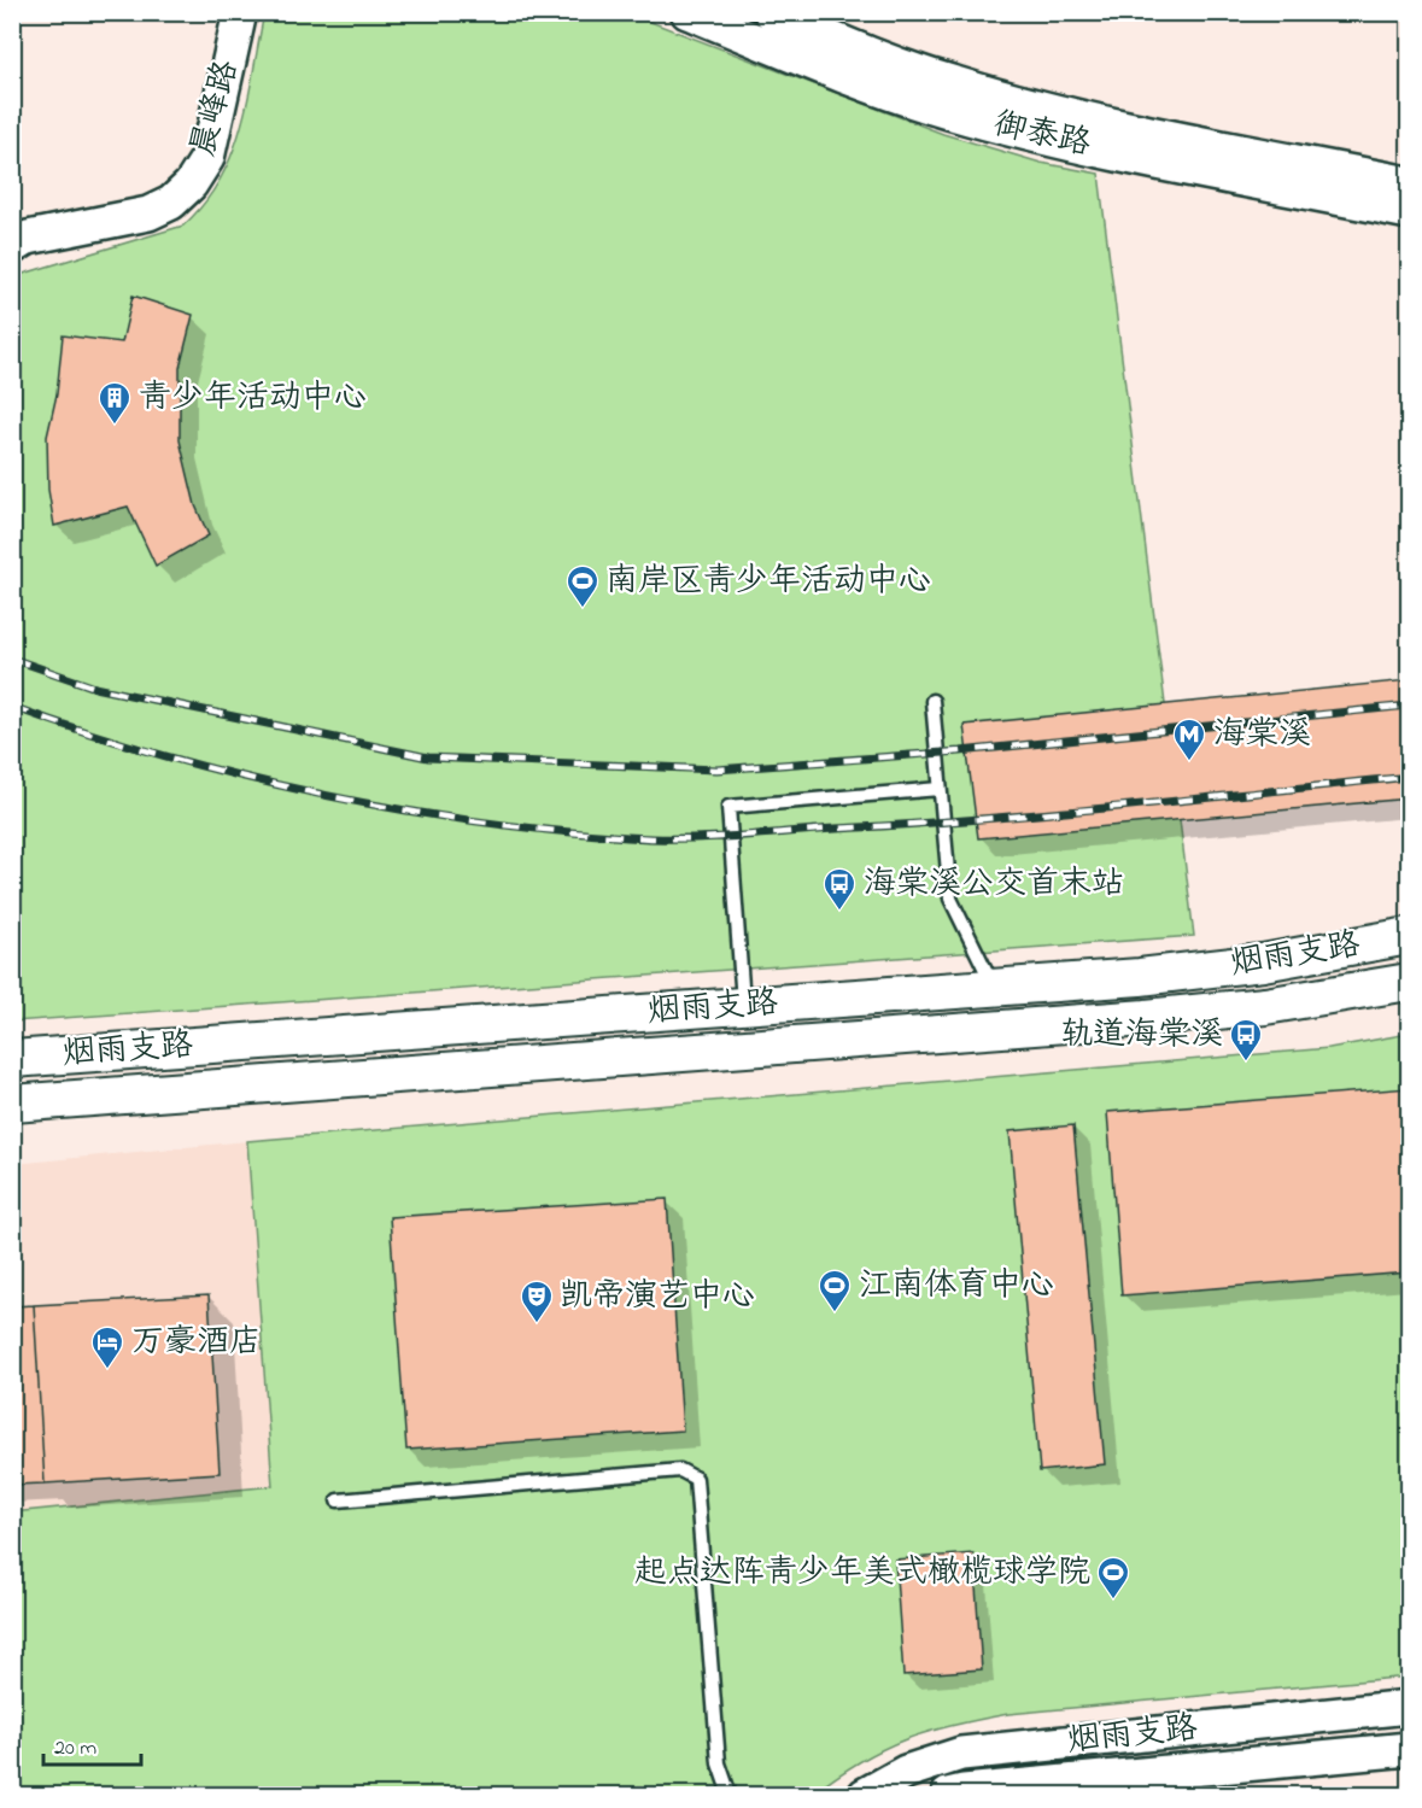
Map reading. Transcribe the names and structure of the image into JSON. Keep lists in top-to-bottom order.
{
  "streets": {
    "main road": ["烟雨支路"],
    "street": ["晨峰路", "御泰路"]
  },
  "places": {
    "building": ["青少年活动中心"],
    "sports": ["南岸区青少年活动中心", "江南体育中心", "起点达阵青少年美式橄榄球学院"],
    "metro station": ["海棠溪"],
    "bus stop": ["海棠溪公交首末站", "轨道海棠溪"],
    "theatre": ["凯帝演艺中心"],
    "hotel": ["万豪酒店"]
  },
  "scale_bar": "20 m"
}
